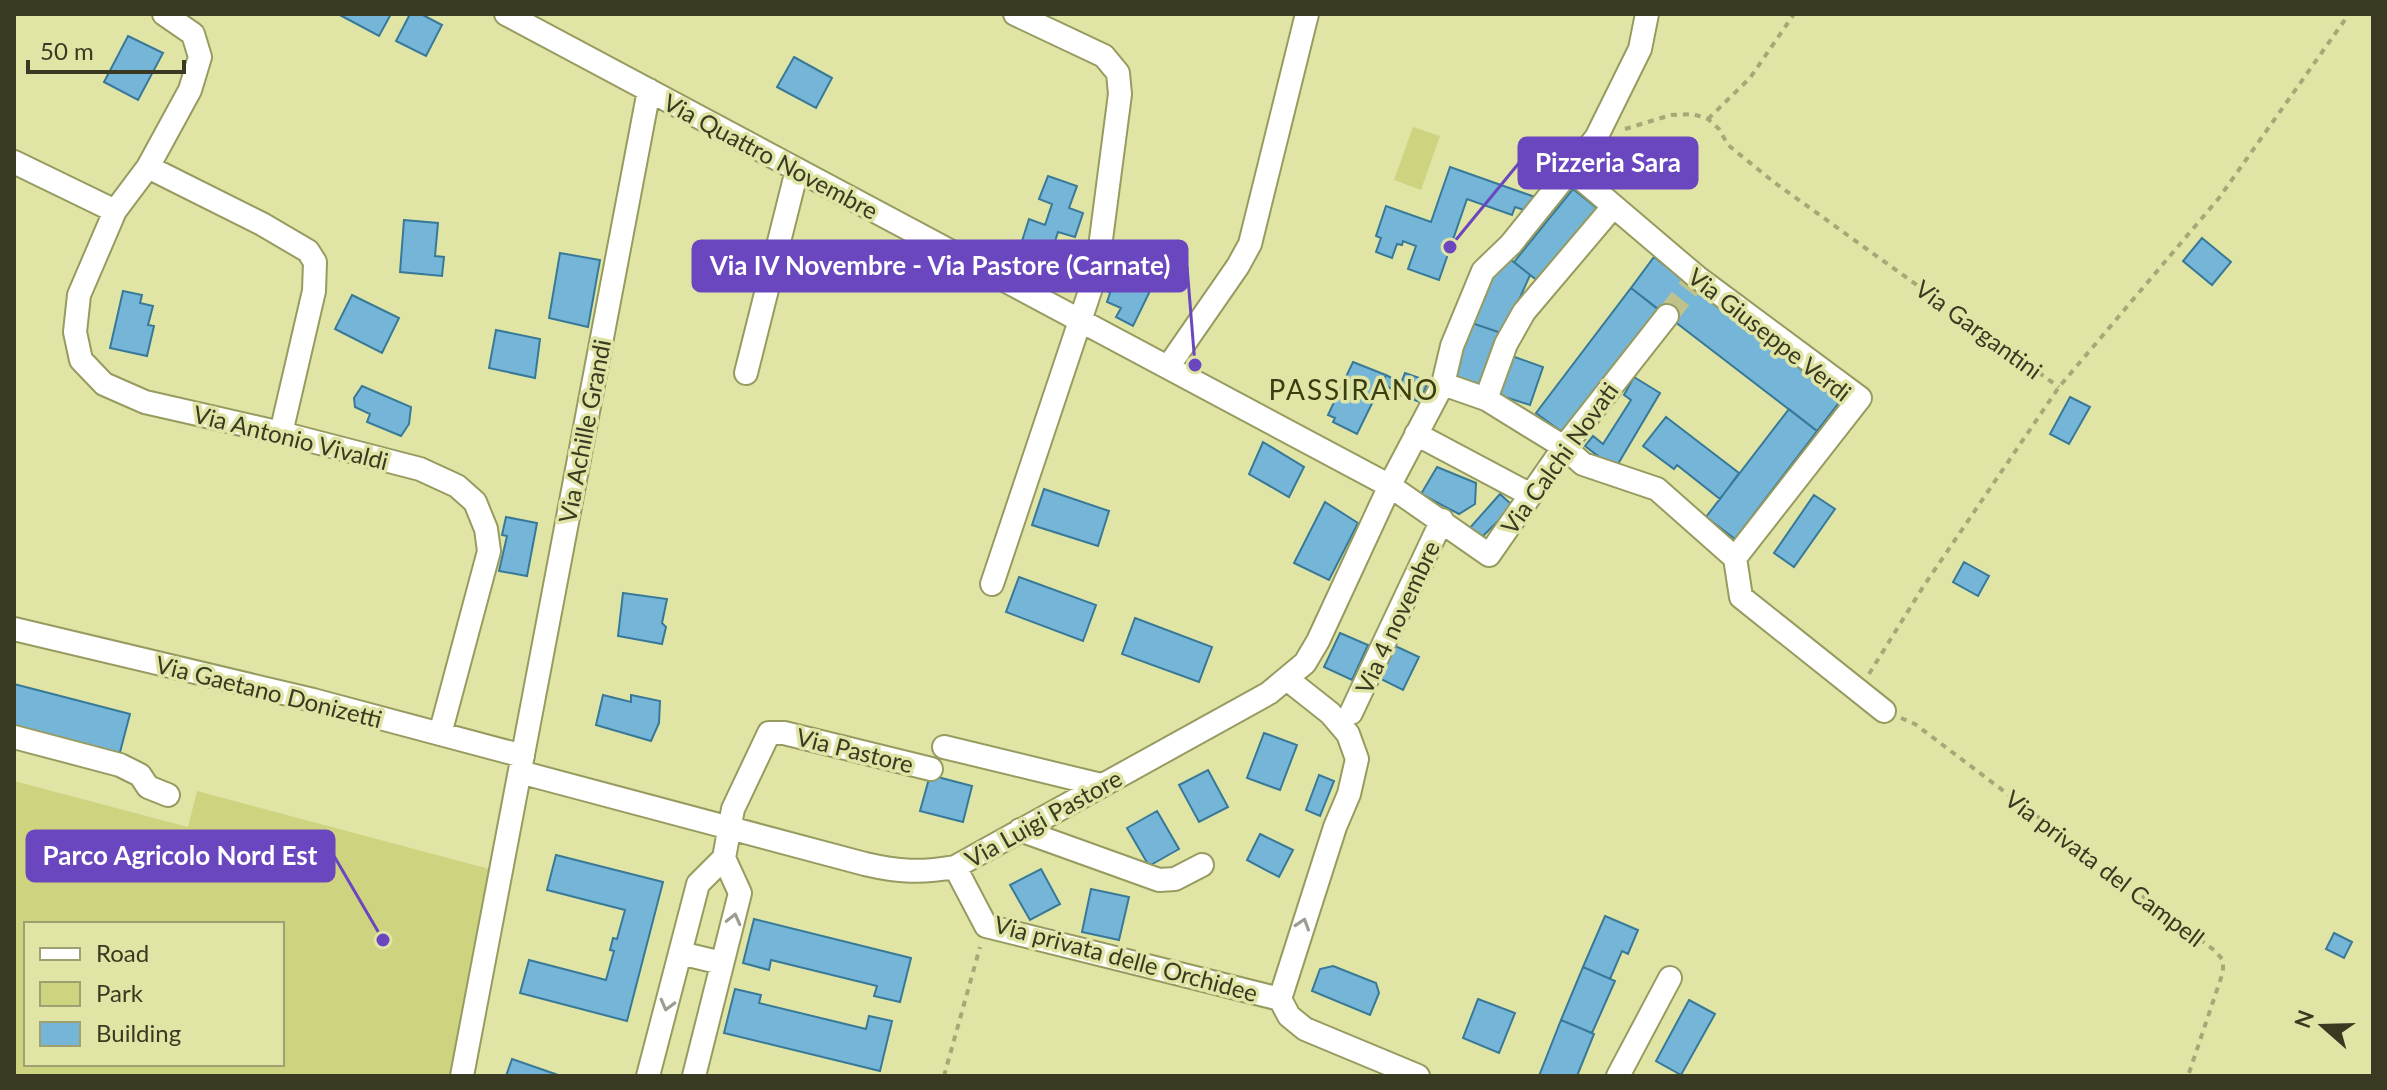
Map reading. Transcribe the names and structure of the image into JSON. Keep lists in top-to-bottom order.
{
  "streets": {
    "street": [
      "Via Quattro Novembre",
      "Via Giuseppe Verdi",
      "Via Achille Grandi",
      "Via Antonio Vivaldi",
      "Via Calchi Novati",
      "Via 4 novembre",
      "Via Gaetano Donizetti",
      "Via Pastore",
      "Via Luigi Pastore",
      "Via privata delle Orchidee"
    ],
    "path": ["Via Gargantini", "Via privata del Campell"]
  },
  "crossings": [
    ["Via Quattro Novembre", "Via Achille Grandi"],
    ["Via Quattro Novembre", "Via Calchi Novati"],
    ["Via Quattro Novembre", "Via 4 novembre"],
    ["Via Quattro Novembre", "Via Luigi Pastore"],
    ["Via Achille Grandi", "Via Gaetano Donizetti"],
    ["Via Achille Grandi", "Via Luigi Pastore"],
    ["Via Antonio Vivaldi", "Via Gaetano Donizetti"],
    ["Via Calchi Novati", "Via 4 novembre"],
    ["Via Gaetano Donizetti", "Via Luigi Pastore"],
    ["Via Pastore", "Via Luigi Pastore"],
    ["Via Luigi Pastore", "Via privata delle Orchidee"]
  ],
  "districts": ["PASSIRANO"],
  "places": ["Pizzeria Sara", "Via IV Novembre - Via Pastore (Carnate)", "Parco Agricolo Nord Est"],
  "legend": ["Road", "Park", "Building"],
  "scale_bar": "50 m",
  "north": "left"
}
